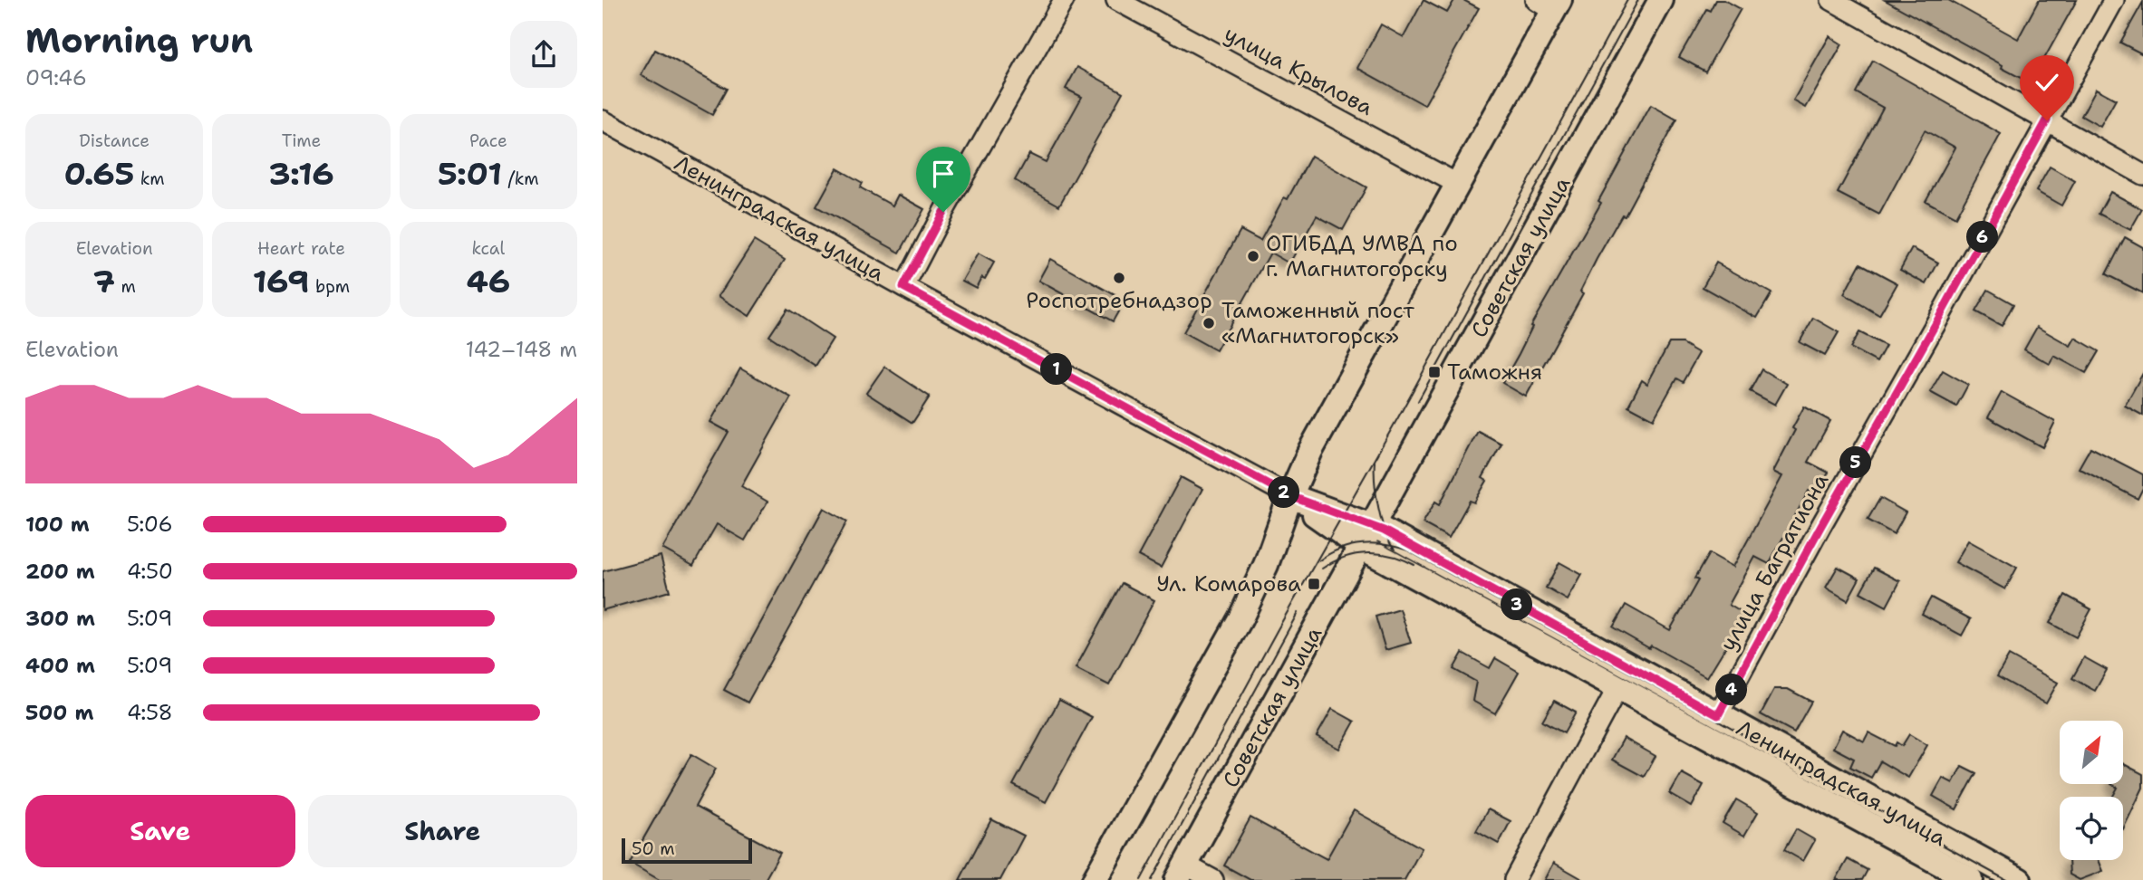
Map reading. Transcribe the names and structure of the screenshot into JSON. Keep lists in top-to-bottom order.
{
  "streets": {
    "main road": ["Ленинградская улица", "Советская улица"],
    "street": ["улица Крылова", "улица Багратиона"]
  },
  "crossings": [
    ["Ленинградская улица", "Советская улица"],
    ["Ленинградская улица", "улица Багратиона"]
  ],
  "places": {
    "other": ["ОГИБДД УМВД по г. Магнитогорску", "Роспотребнадзор", "Таможенный пост «Магнитогорск»"],
    "transit": ["Таможня", "Ул. Комарова"]
  },
  "scale_bar": "50 m",
  "north": "top right",
  "page": {
    "heading": ["Morning run", "09:46"],
    "stats": [
      ["Distance", "0.65 km"],
      ["Time", "3:16"],
      ["Pace", "5:01 /km"],
      ["Elevation", "7 m"],
      ["Heart rate", "169 bpm"],
      ["kcal", "46"]
    ],
    "pins": [
      "6",
      "1",
      "5",
      "2",
      "3",
      "4"
    ],
    "chart": ["Elevation", "142–148 m"],
    "list": [
      {
        "name": "100 m",
        "note": "5:06"
      },
      {
        "name": "200 m",
        "note": "4:50"
      },
      {
        "name": "300 m",
        "note": "5:09"
      },
      {
        "name": "400 m",
        "note": "5:09"
      },
      {
        "name": "500 m",
        "note": "4:58"
      }
    ],
    "buttons": ["Save", "Share"],
    "scale": "50 m"
  }
}
